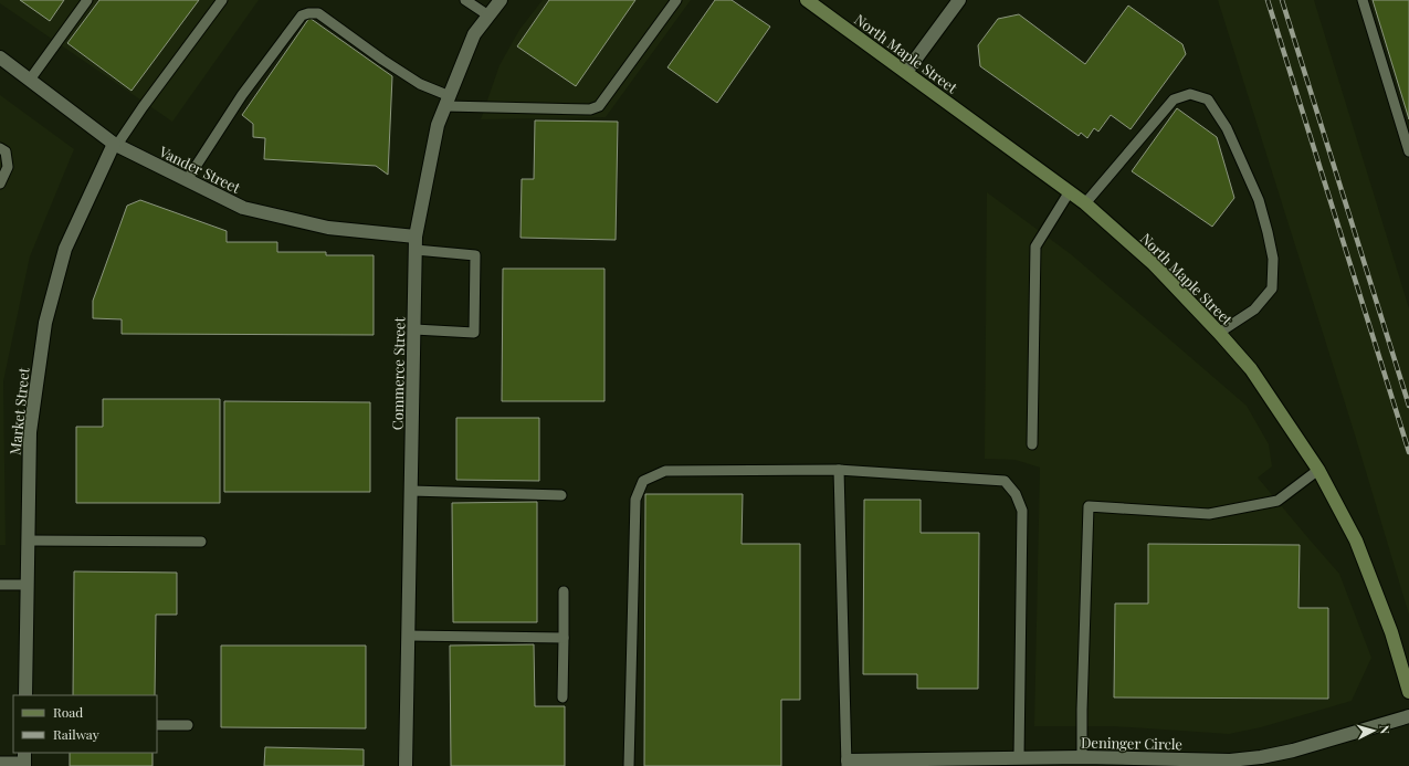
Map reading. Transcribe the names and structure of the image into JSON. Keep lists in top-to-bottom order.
{
  "streets": {
    "main road": ["North Maple Street"],
    "street": [
      "Vander Street",
      "Commerce Street",
      "Market Street",
      "Deninger Circle"
    ]
  },
  "crossings": [
    ["Vander Street", "Commerce Street"],
    ["Vander Street", "Market Street"]
  ],
  "legend": ["Road", "Railway"],
  "north": "right"
}
